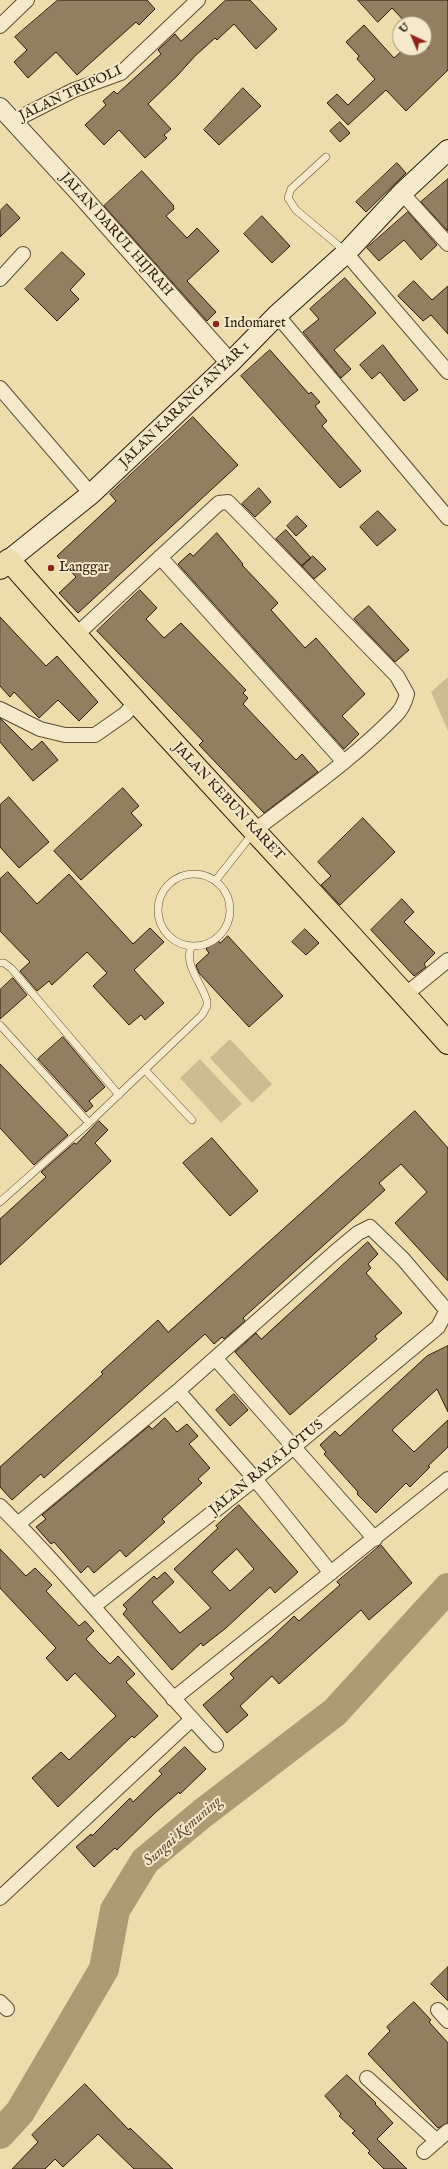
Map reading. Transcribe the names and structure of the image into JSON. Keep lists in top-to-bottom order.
{
  "streets": {
    "main road": ["JALAN KARANG ANYAR 1", "JALAN KEBUN KARET"],
    "street": ["JALAN TRIPOLI", "JALAN DARUL HIJRAH", "JALAN RAYA LOTUS"]
  },
  "crossings": [
    ["JALAN TRIPOLI", "JALAN DARUL HIJRAH"],
    ["JALAN DARUL HIJRAH", "JALAN KARANG ANYAR 1"],
    ["JALAN KARANG ANYAR 1", "JALAN KEBUN KARET"]
  ],
  "water": ["Sungai Kemuning"],
  "places": ["Indomaret", "Langgar"],
  "north": "top left"
}
